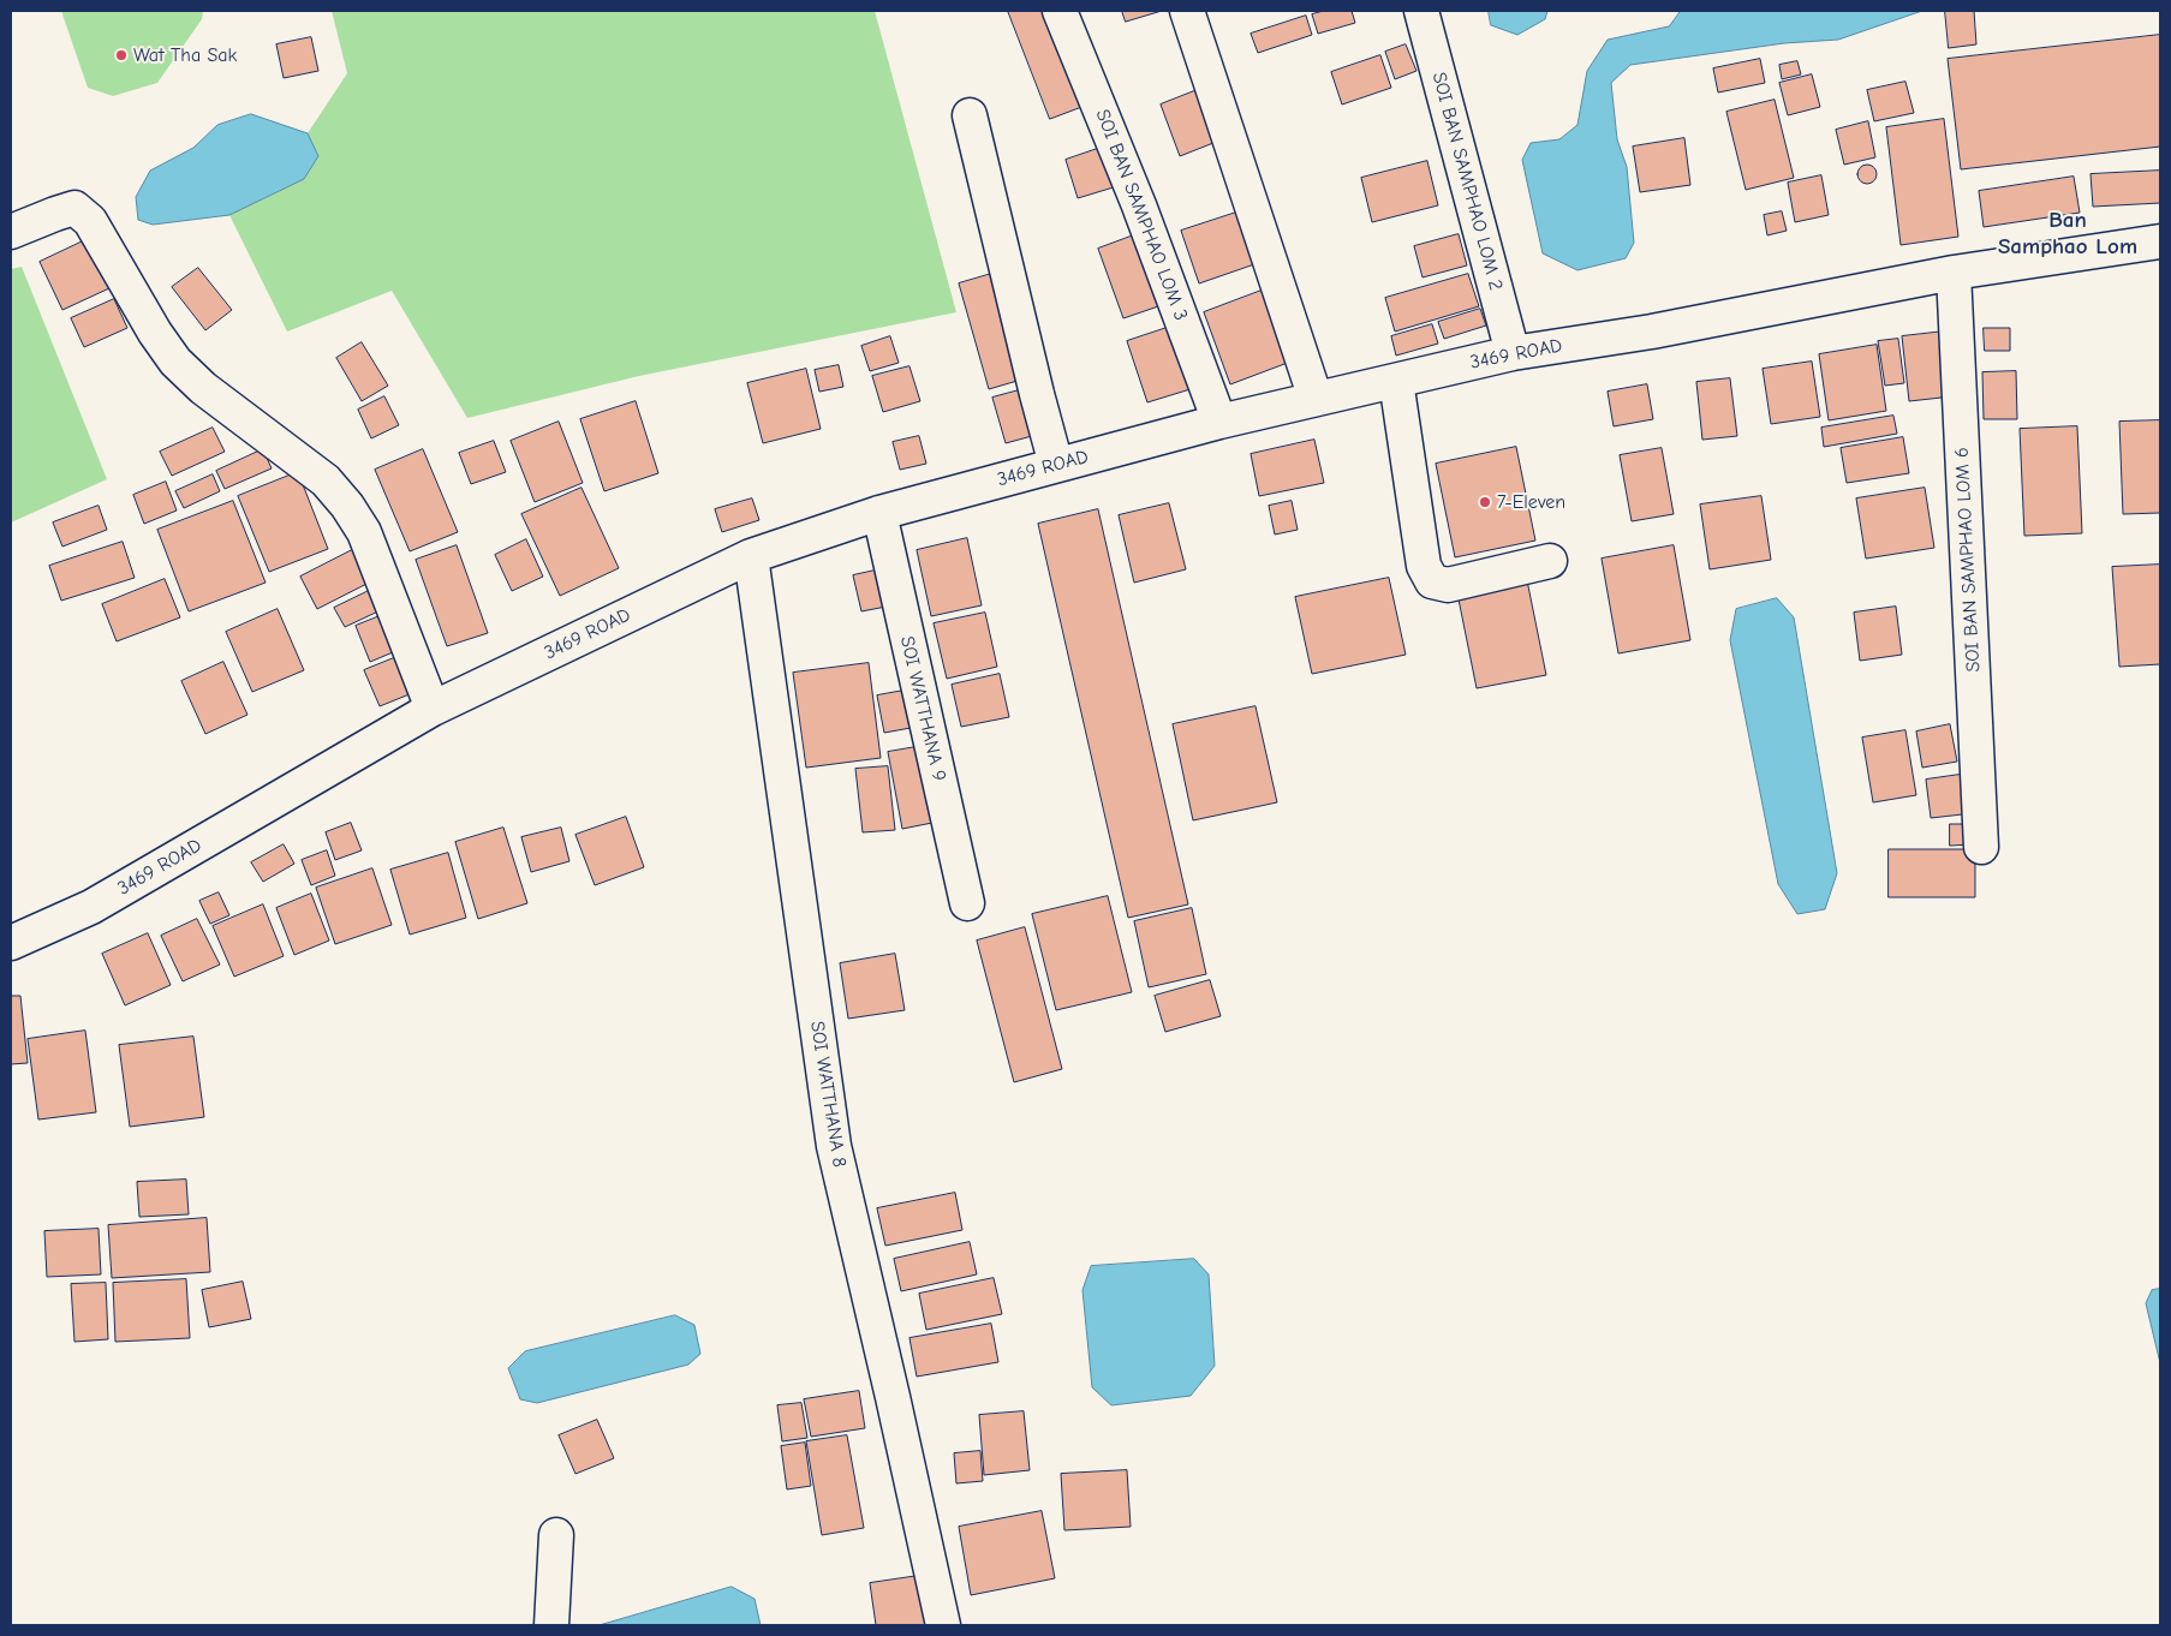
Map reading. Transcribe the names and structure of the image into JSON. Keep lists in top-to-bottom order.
{
  "streets": {
    "street": [
      "SOI BAN SAMPHAO LOM 2",
      "SOI BAN SAMPHAO LOM 3",
      "3469 ROAD",
      "SOI BAN SAMPHAO LOM 6",
      "SOI WATTHANA 9",
      "SOI WATTHANA 8"
    ]
  },
  "crossings": [
    ["SOI BAN SAMPHAO LOM 2", "3469 ROAD"],
    ["SOI BAN SAMPHAO LOM 3", "3469 ROAD"],
    ["3469 ROAD", "SOI BAN SAMPHAO LOM 6"],
    ["3469 ROAD", "SOI WATTHANA 9"],
    ["3469 ROAD", "SOI WATTHANA 8"]
  ],
  "districts": ["Ban Samphao Lom"],
  "places": ["Wat Tha Sak", "7-Eleven"]
}
